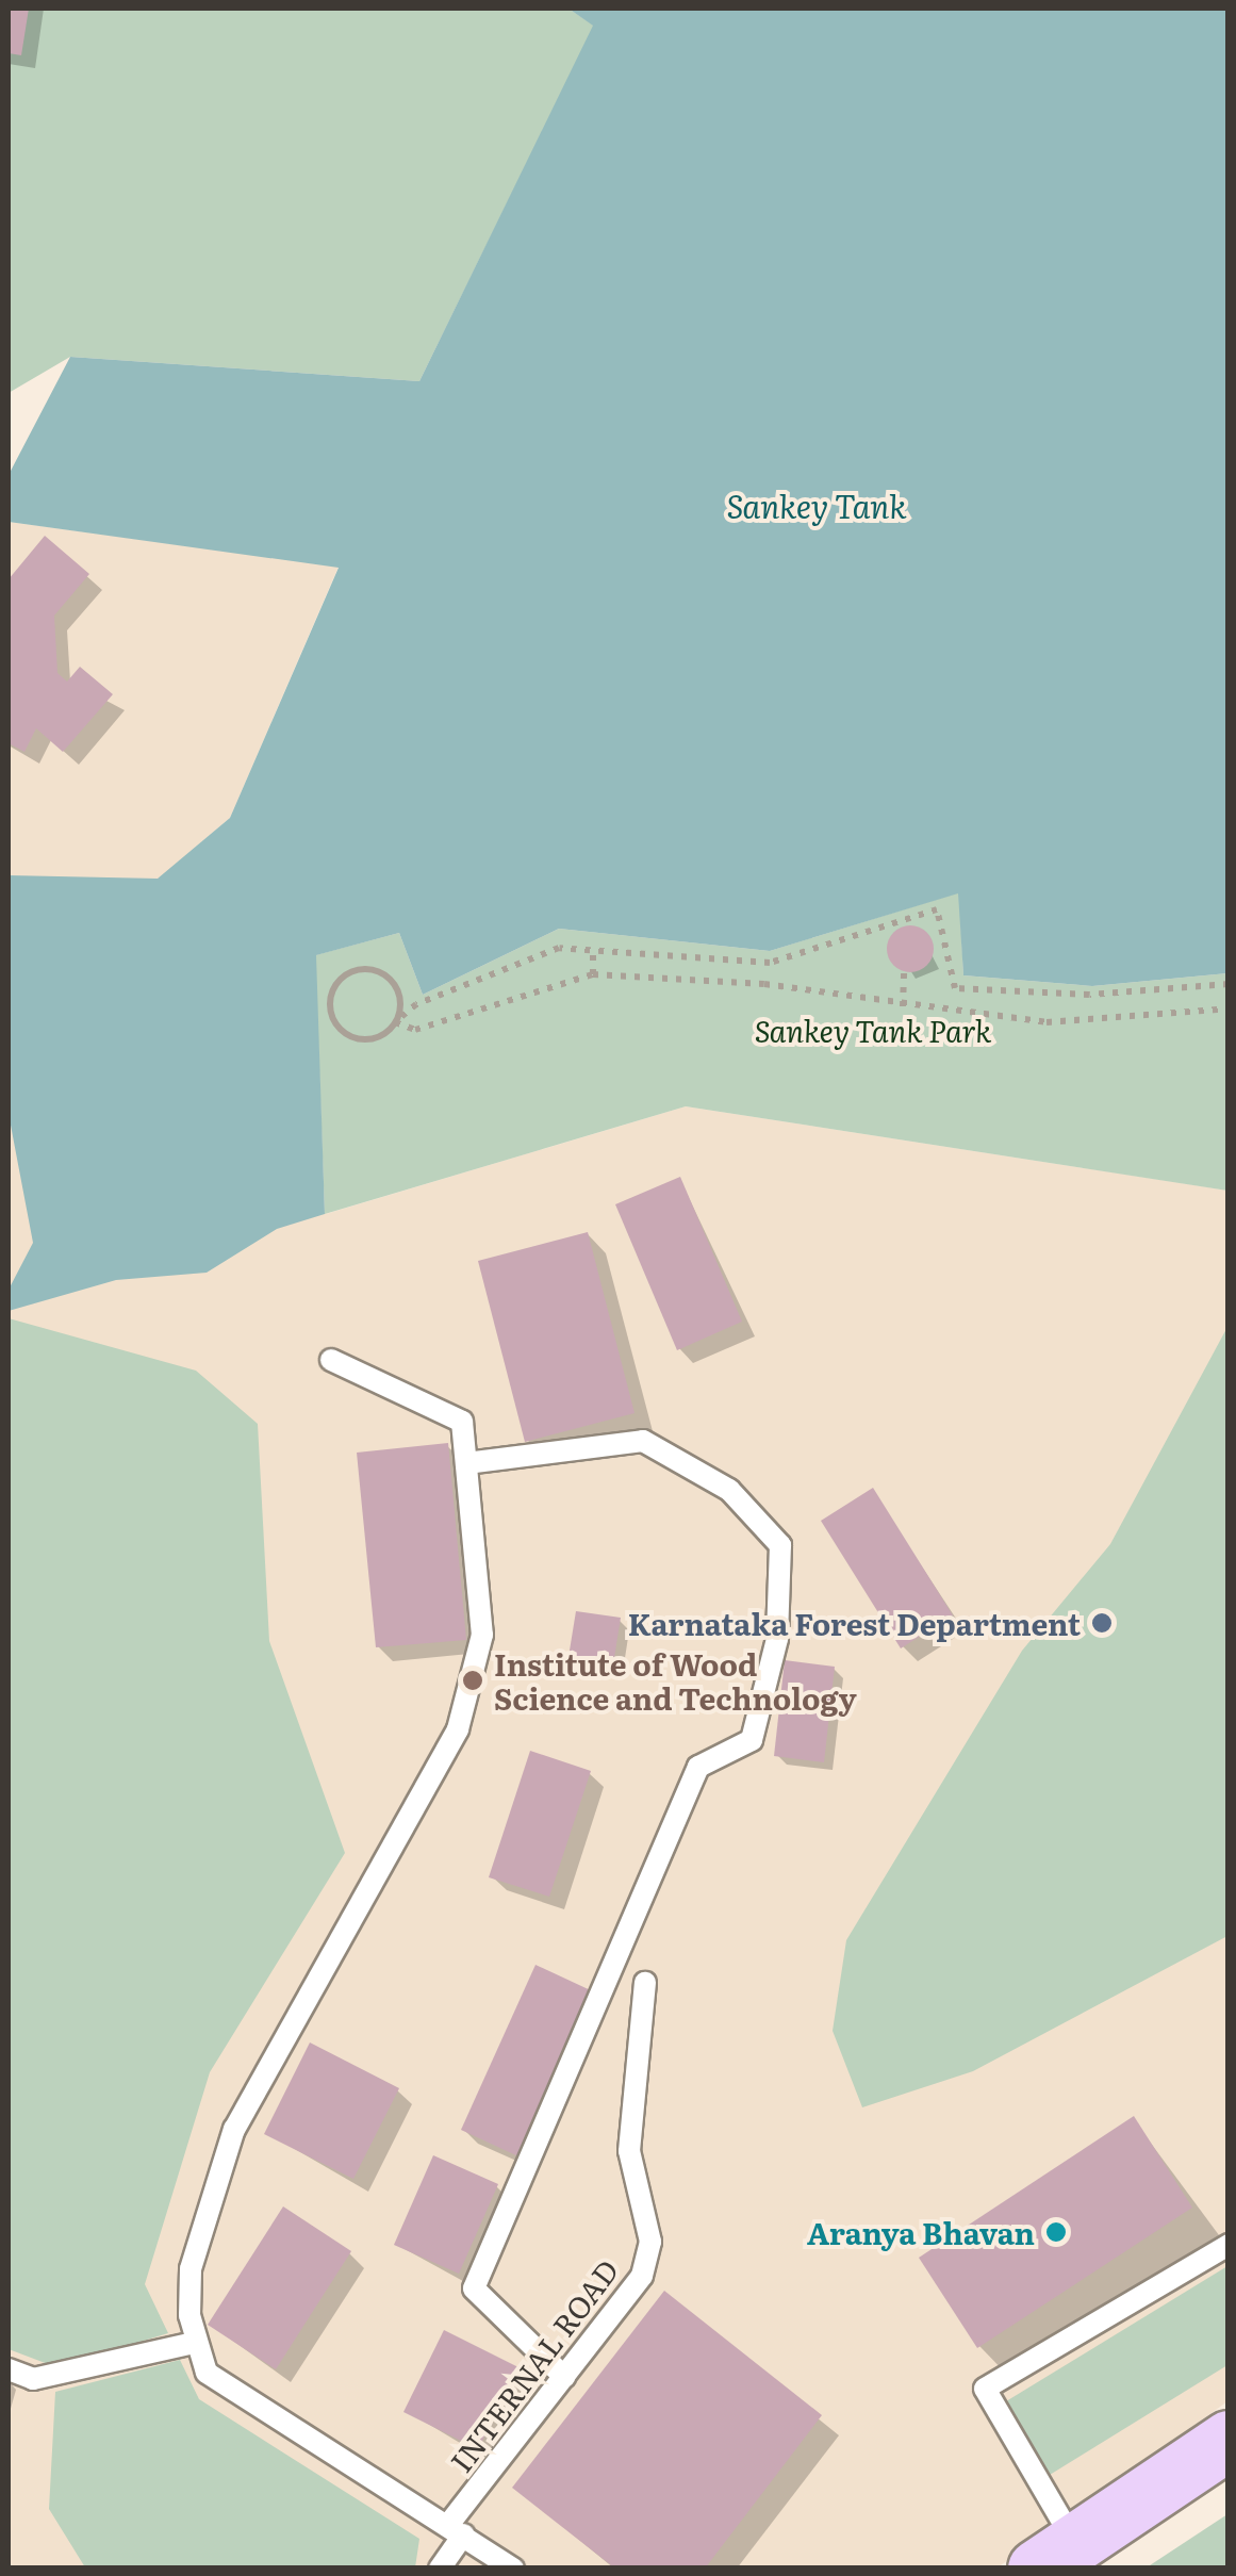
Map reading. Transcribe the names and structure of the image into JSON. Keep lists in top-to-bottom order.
{
  "streets": {
    "lane": ["INTERNAL ROAD"]
  },
  "water": ["Sankey Tank"],
  "parks": ["Sankey Tank Park"],
  "places": ["Karnataka Forest Department", "Institute of Wood Science and Technology", "Aranya Bhavan"]
}
